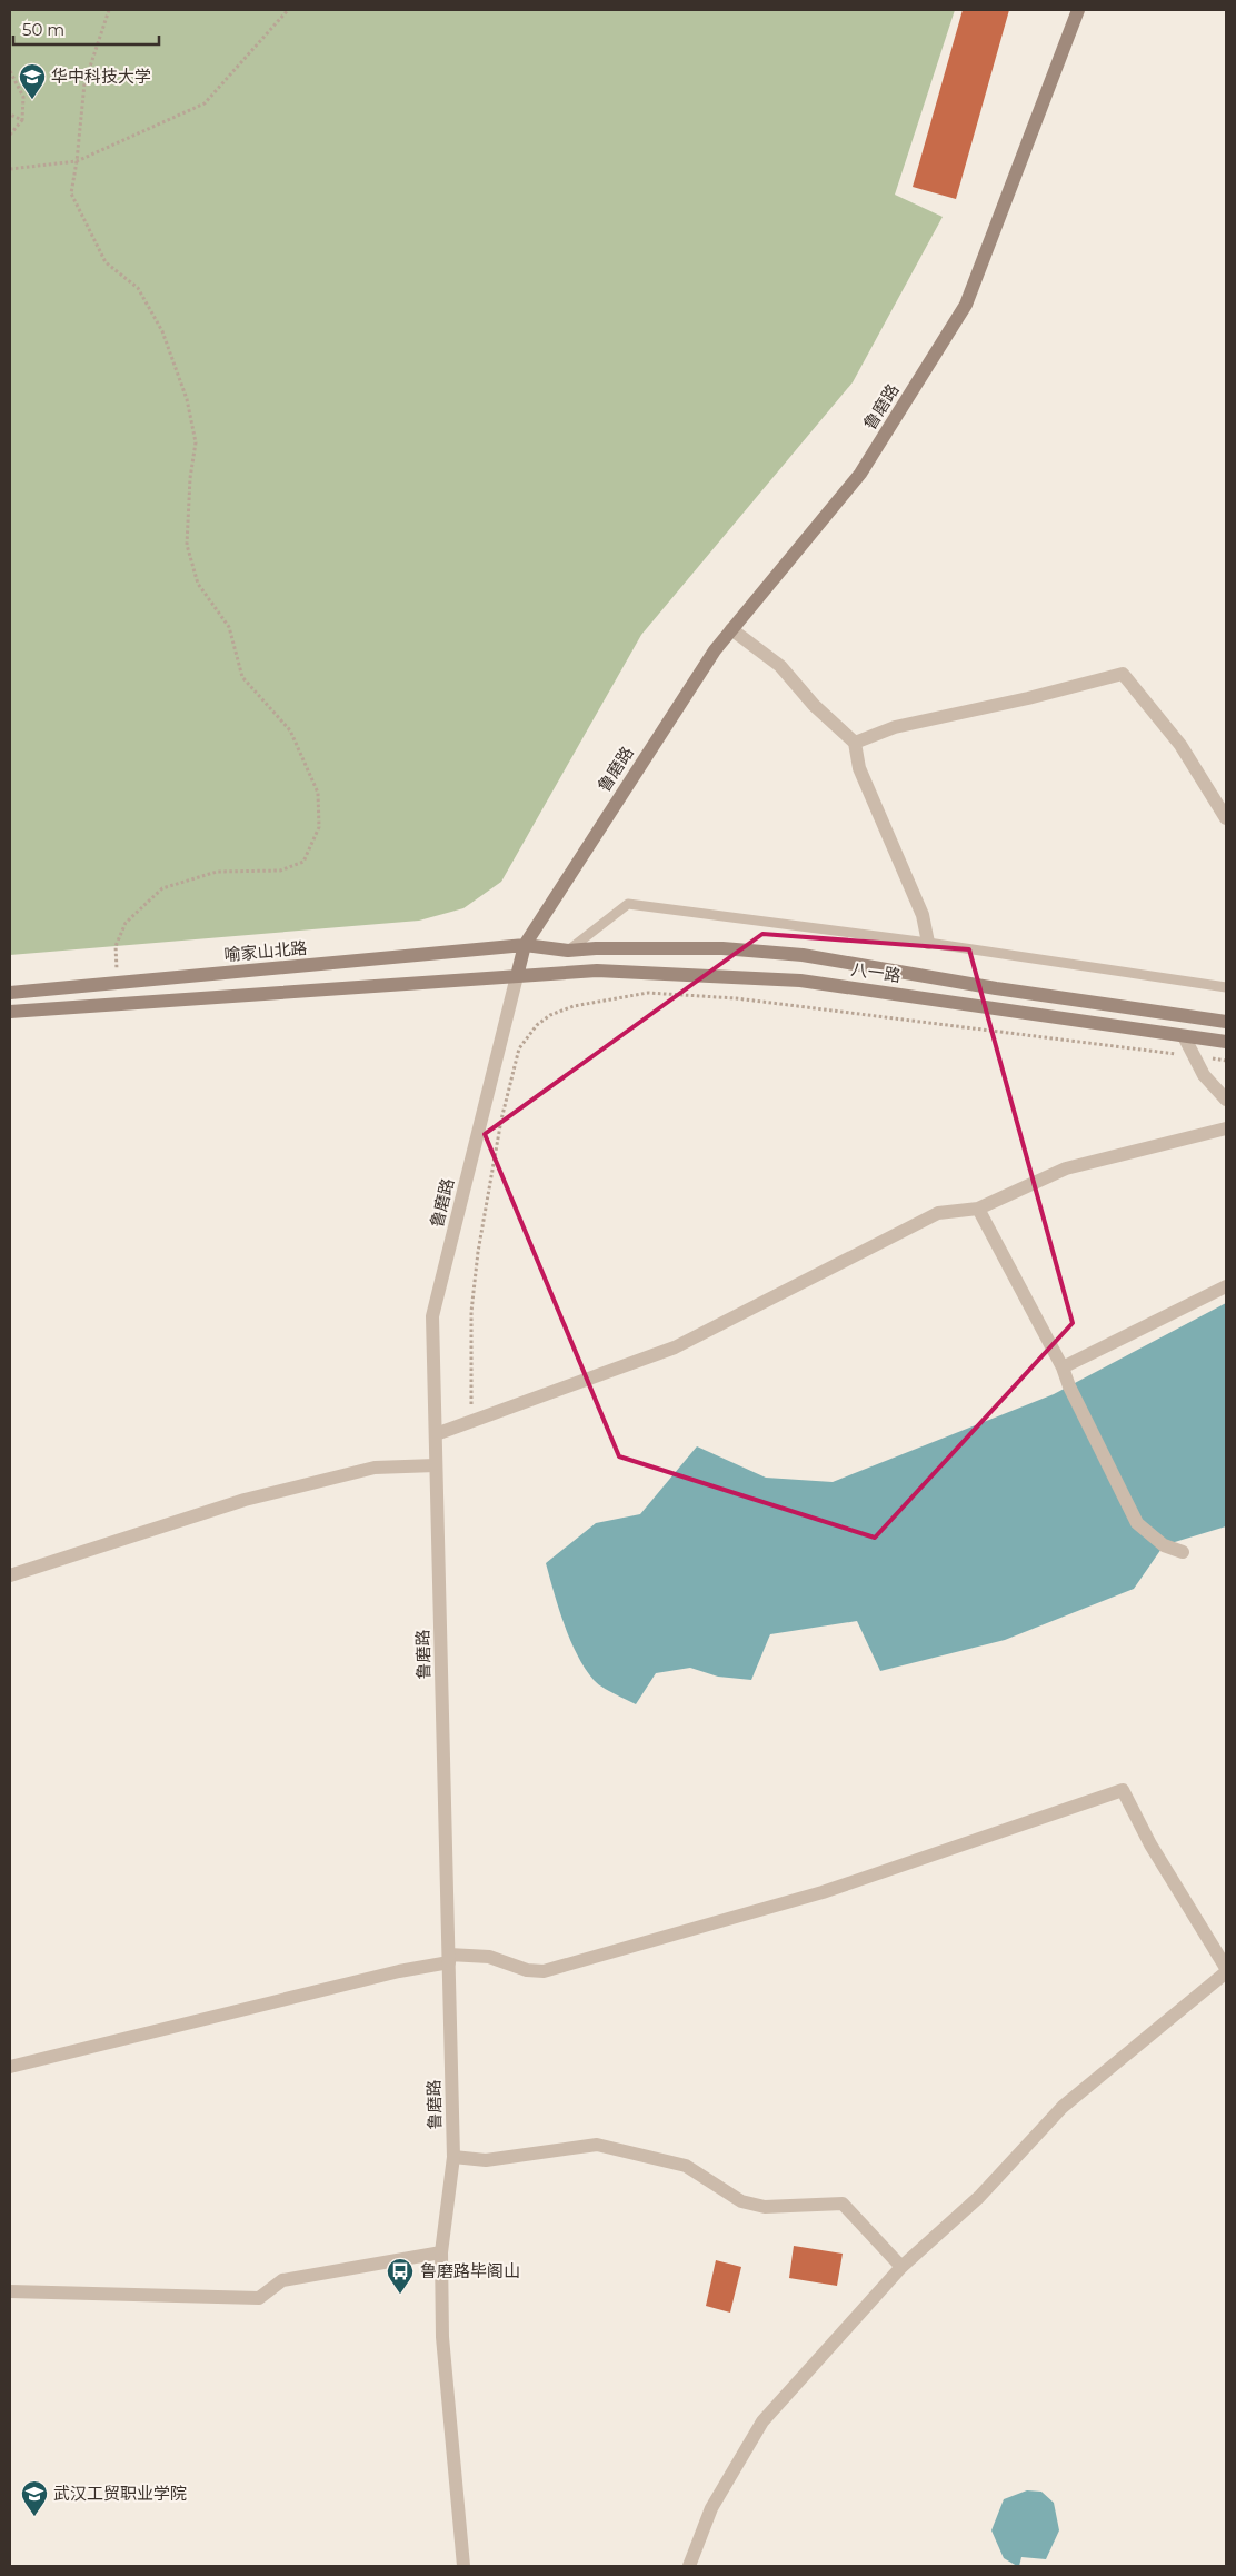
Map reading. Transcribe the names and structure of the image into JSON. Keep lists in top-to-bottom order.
{
  "streets": {
    "main road": ["鲁磨路", "喻家山北路", "八一路"]
  },
  "crossings": [
    ["鲁磨路", "喻家山北路"],
    ["鲁磨路", "八一路"],
    ["喻家山北路", "八一路"]
  ],
  "places": {
    "school or university": ["华中科技大学", "武汉工贸职业学院"],
    "bus stop": ["鲁磨路毕阁山"]
  },
  "scale_bar": "50 m"
}
